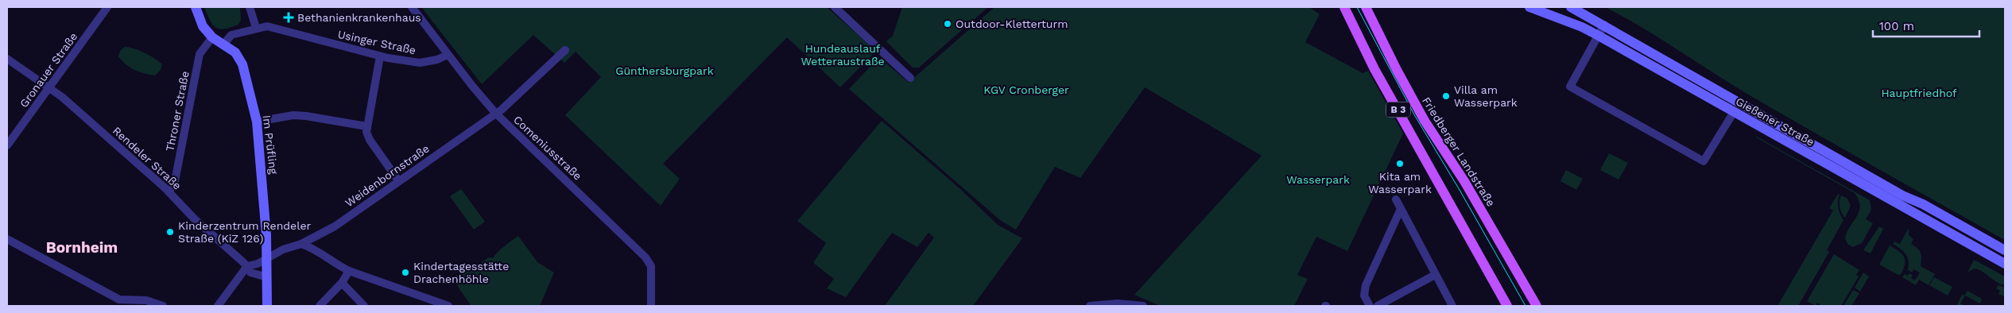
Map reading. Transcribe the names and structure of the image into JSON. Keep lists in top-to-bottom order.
{
  "streets": {
    "main road": [
      "B 3",
      "Gießener Straße",
      "Im Prüfling",
      "Friedberger Landstraße"
    ],
    "street": [
      "Usinger Straße",
      "Gronauer Straße",
      "Throner Straße",
      "Comeniusstraße",
      "Rendeler Straße",
      "Weidenbornstraße"
    ]
  },
  "crossings": [
    ["Usinger Straße", "Comeniusstraße"],
    ["Gronauer Straße", "Rendeler Straße"],
    ["Throner Straße", "Im Prüfling"],
    ["Throner Straße", "Rendeler Straße"],
    ["Im Prüfling", "Rendeler Straße"],
    ["Im Prüfling", "Weidenbornstraße"],
    ["Comeniusstraße", "Weidenbornstraße"],
    ["Rendeler Straße", "Weidenbornstraße"]
  ],
  "districts": ["Bornheim"],
  "parks": [
    "Hundeauslauf Wetteraustraße",
    "Günthersburgpark",
    "KGV Cronberger",
    "Hauptfriedhof",
    "Wasserpark"
  ],
  "places": {
    "health": ["Bethanienkrankenhaus"],
    "other": [
      "Outdoor-Kletterturm",
      "Villa am Wasserpark",
      "Kita am Wasserpark",
      "Kinderzentrum Rendeler Straße (KiZ 126)",
      "Kindertagesstätte Drachenhöhle"
    ]
  },
  "scale_bar": "100 m"
}
